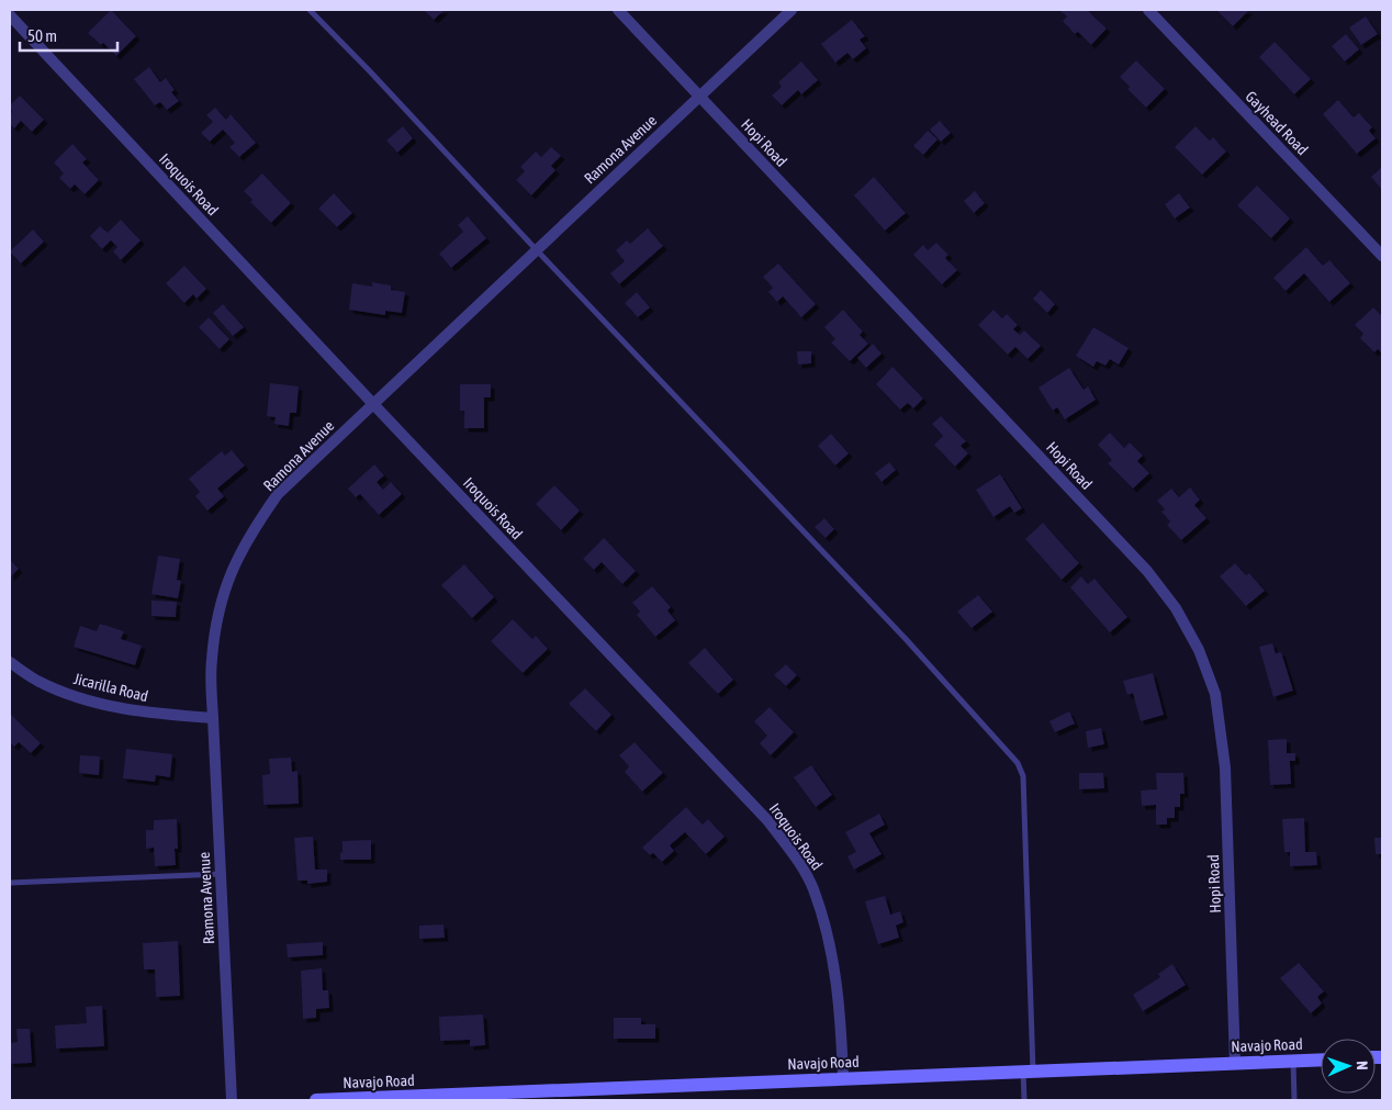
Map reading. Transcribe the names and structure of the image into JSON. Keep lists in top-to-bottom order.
{
  "streets": {
    "main road": ["Navajo Road"],
    "street": [
      "Gayhead Road",
      "Hopi Road",
      "Ramona Avenue",
      "Iroquois Road",
      "Jicarilla Road"
    ]
  },
  "crossings": [
    ["Hopi Road", "Ramona Avenue"],
    ["Hopi Road", "Navajo Road"],
    ["Ramona Avenue", "Iroquois Road"],
    ["Ramona Avenue", "Jicarilla Road"],
    ["Iroquois Road", "Navajo Road"]
  ],
  "scale_bar": "50 m",
  "north": "right"
}
